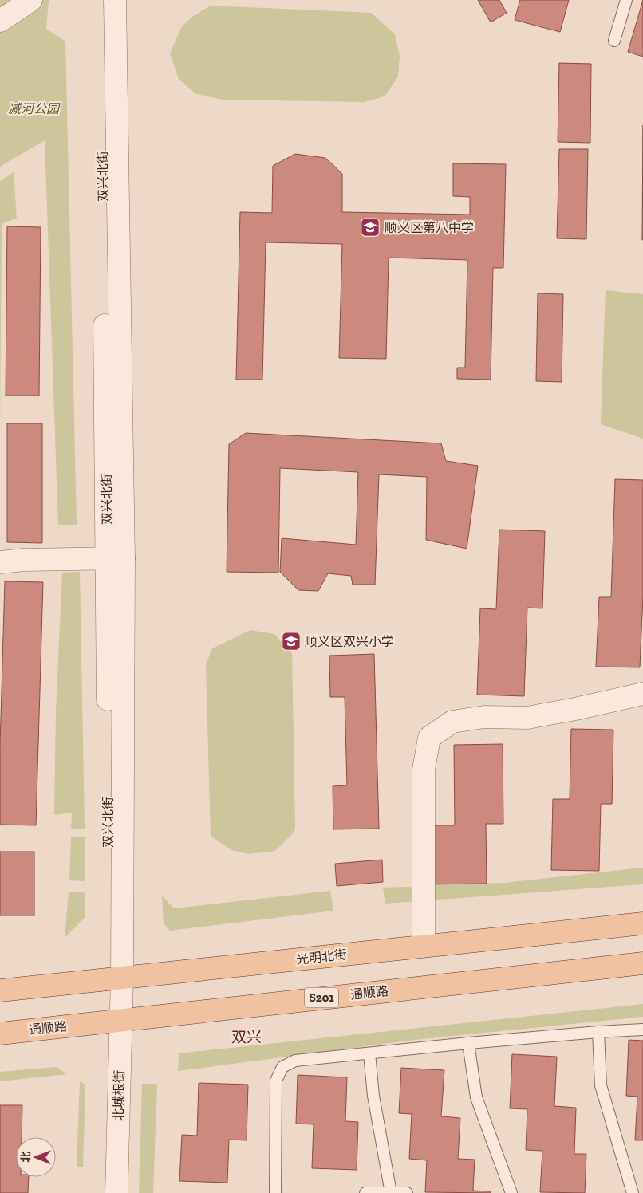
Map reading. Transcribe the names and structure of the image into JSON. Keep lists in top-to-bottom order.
{
  "streets": {
    "main road": ["光明北街", "通顺路", "S201"],
    "street": ["双兴北街", "北城根街"]
  },
  "crossings": [
    ["双兴北街", "光明北街"],
    ["双兴北街", "北城根街"],
    ["光明北街", "北城根街"],
    ["通顺路", "北城根街"]
  ],
  "districts": ["双兴"],
  "parks": ["减河公园"],
  "places": {
    "school or university": ["顺义区第八中学", "顺义区双兴小学"]
  },
  "north": "left"
}
